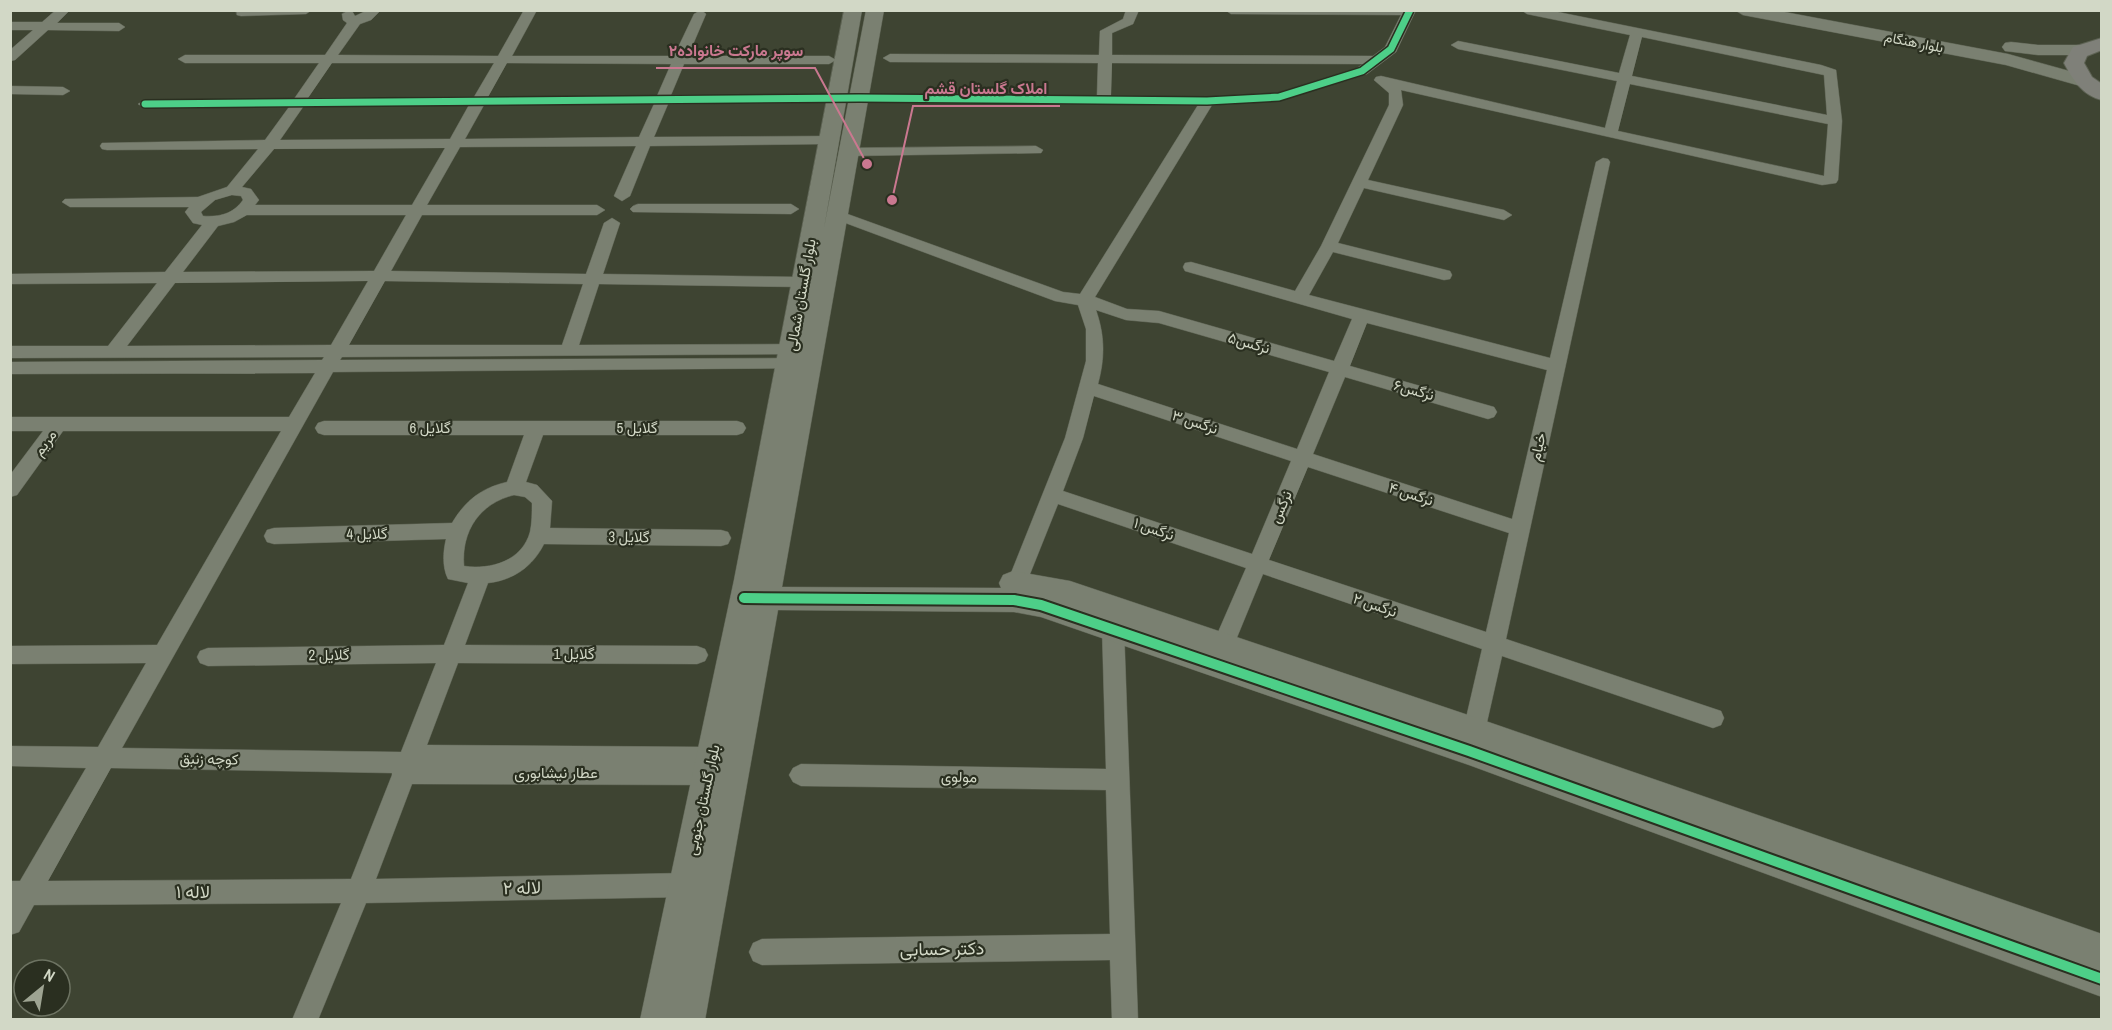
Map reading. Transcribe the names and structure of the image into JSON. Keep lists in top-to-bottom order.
{
  "streets": {
    "street": [
      "بلوار هنگام",
      "بلوار گلستان شمالی",
      "نرگس۵",
      "نرگس۶",
      "نرگس ۳",
      "گلایل 6",
      "گلایل 5",
      "مریم",
      "خیام",
      "نرگس ۴",
      "نرگس",
      "نرگس ۱",
      "گلایل 4",
      "گلایل 3",
      "نرگس ۲",
      "گلایل 1",
      "گلایل 2",
      "کوچه زنبق",
      "عطار نیشابوری",
      "مولوی",
      "بلوار گلستان جنوبی",
      "لاله ۲",
      "لاله ۱",
      "دکتر حسابی"
    ]
  },
  "crossings": [
    ["بلوار گلستان شمالی", "نرگس۵"],
    ["بلوار گلستان شمالی", "بلوار گلستان جنوبی"],
    ["نرگس۵", "نرگس۶"],
    ["نرگس۵", "نرگس"],
    ["نرگس۶", "نرگس"],
    ["نرگس ۳", "نرگس ۴"],
    ["نرگس ۳", "نرگس"],
    ["گلایل 6", "گلایل 5"],
    ["خیام", "نرگس ۴"],
    ["خیام", "نرگس ۲"],
    ["نرگس ۴", "نرگس"],
    ["نرگس", "نرگس ۱"],
    ["نرگس", "نرگس ۲"],
    ["نرگس ۱", "نرگس ۲"],
    ["گلایل 4", "گلایل 3"],
    ["گلایل 1", "گلایل 2"],
    ["کوچه زنبق", "عطار نیشابوری"],
    ["عطار نیشابوری", "بلوار گلستان جنوبی"],
    ["بلوار گلستان جنوبی", "لاله ۲"],
    ["لاله ۲", "لاله ۱"]
  ],
  "places": ["سوپر ماركت خانواده٢", "املاک گلستان قشم"],
  "north": "top right"
}
